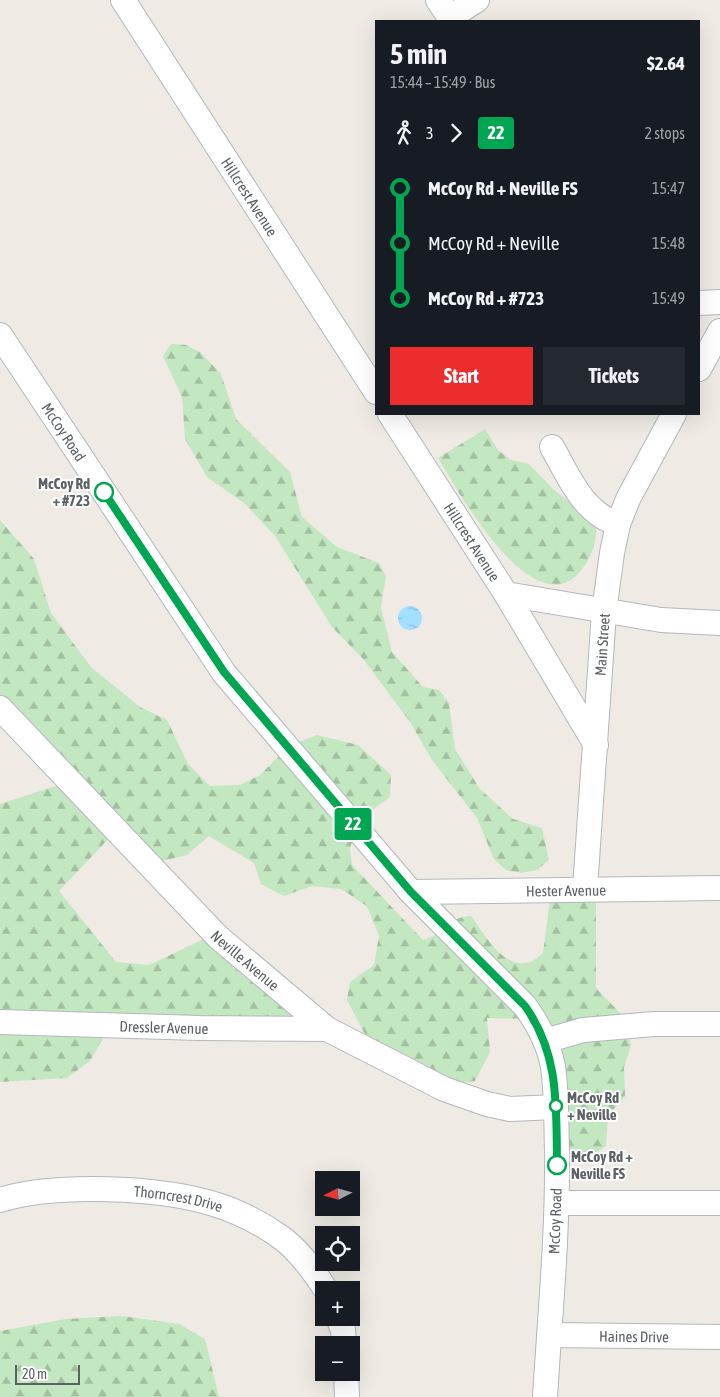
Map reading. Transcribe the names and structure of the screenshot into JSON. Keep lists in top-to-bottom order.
{
  "streets": {
    "street": [
      "Hillcrest Avenue",
      "McCoy Road",
      "Main Street",
      "Hester Avenue",
      "Neville Avenue",
      "Dressler Avenue",
      "Thorncrest Drive",
      "Haines Drive"
    ]
  },
  "crossings": [
    ["Hillcrest Avenue", "Main Street"],
    ["McCoy Road", "Hester Avenue"],
    ["McCoy Road", "Neville Avenue"],
    ["McCoy Road", "Haines Drive"],
    ["Main Street", "Hester Avenue"],
    ["Neville Avenue", "Dressler Avenue"]
  ],
  "places": ["McCoy Rd + #723", "McCoy Rd + Neville", "McCoy Rd + Neville FS"],
  "lines": ["bus line 22"],
  "scale_bar": "20 m",
  "north": "left",
  "page": {
    "on_map": "22",
    "heading": ["5 min", "15:44 – 15:49 · Bus", "$2.64"],
    "legs": ["3", "22", "2 stops"],
    "list": [
      {
        "name": "McCoy Rd + Neville FS",
        "value": "15:47"
      },
      {
        "name": "McCoy Rd + Neville",
        "value": "15:48"
      },
      {
        "name": "McCoy Rd + #723",
        "value": "15:49"
      }
    ],
    "buttons": ["Start", "Tickets"],
    "map_buttons": ["+", "−"],
    "scale": "20 m"
  }
}
